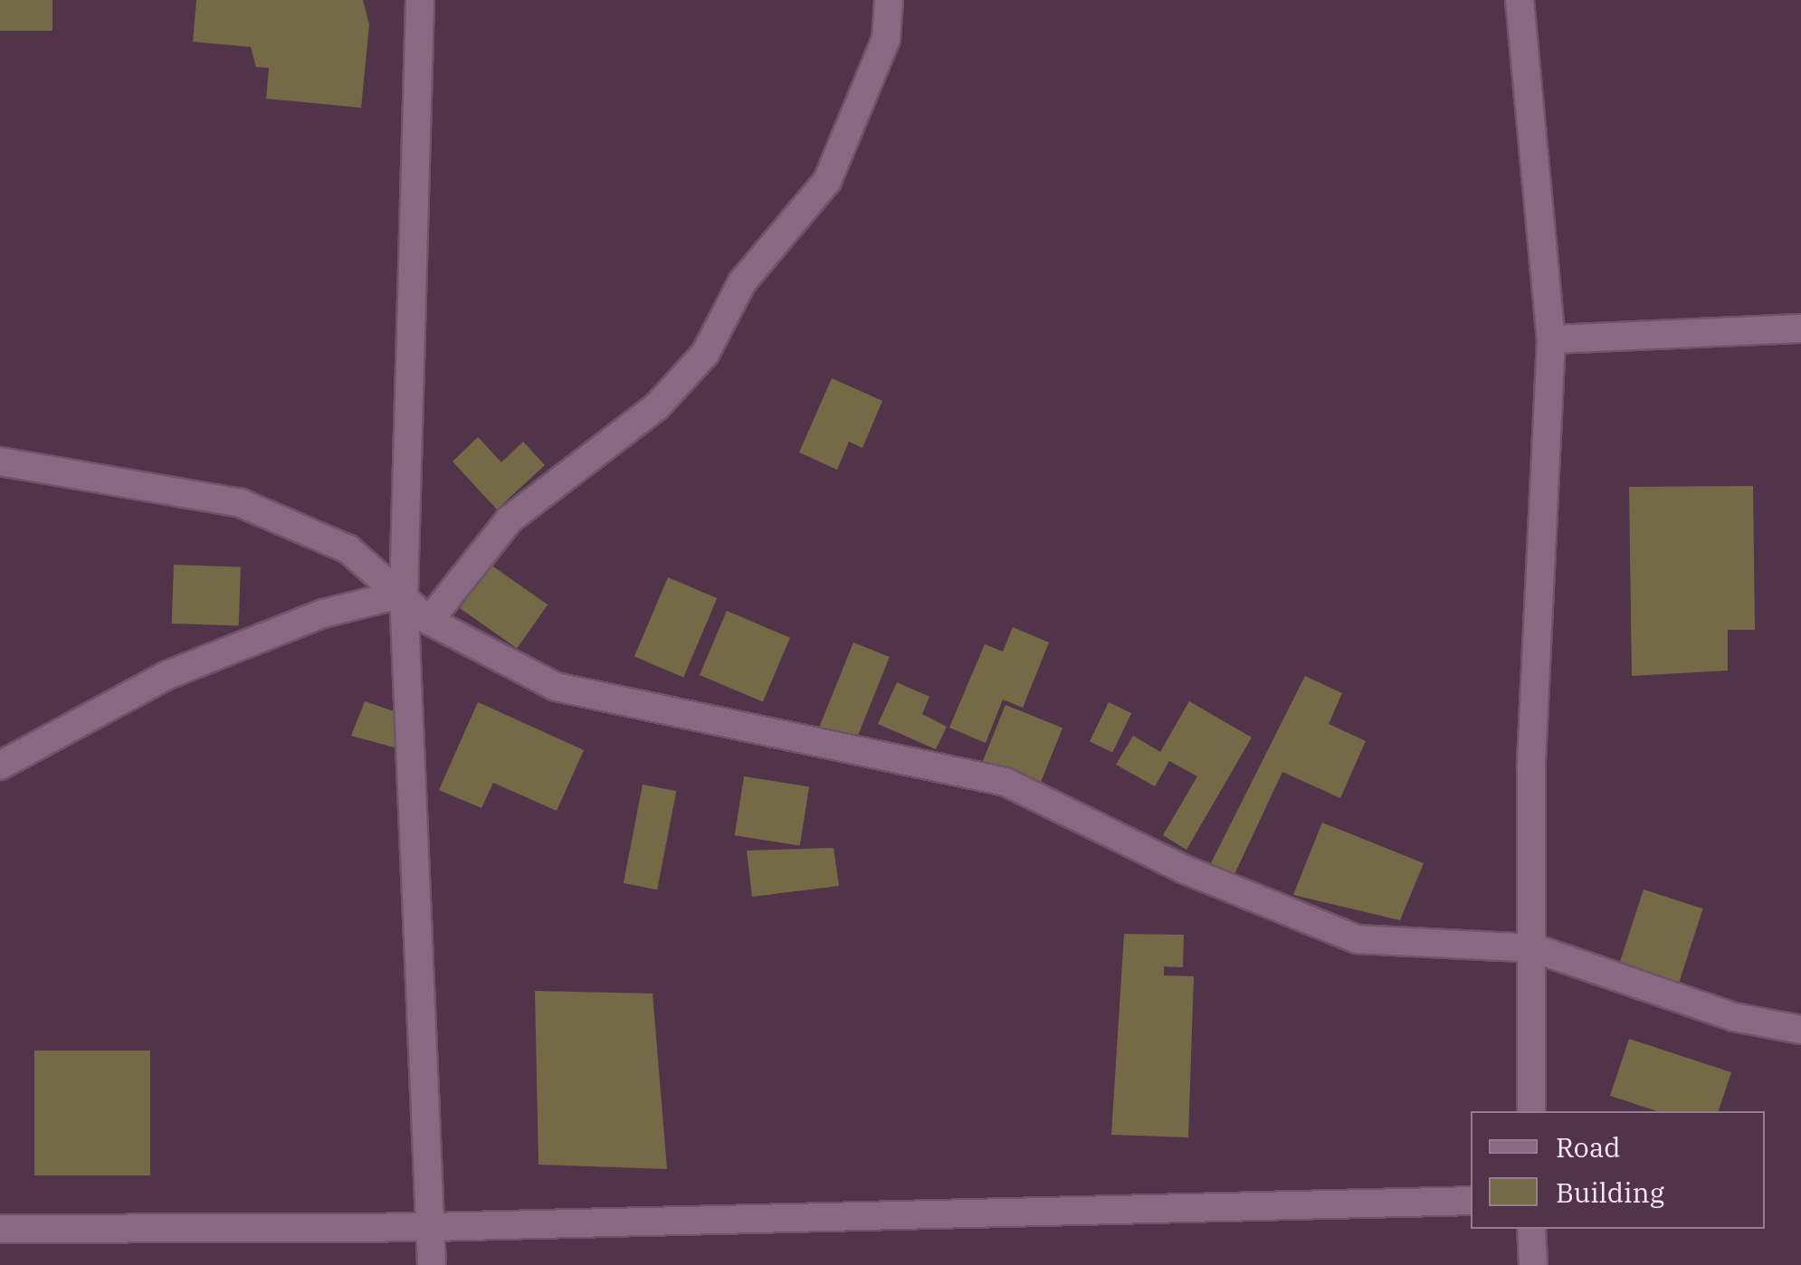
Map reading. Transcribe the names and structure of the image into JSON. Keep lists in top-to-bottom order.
{
  "legend": ["Road", "Building"]
}
